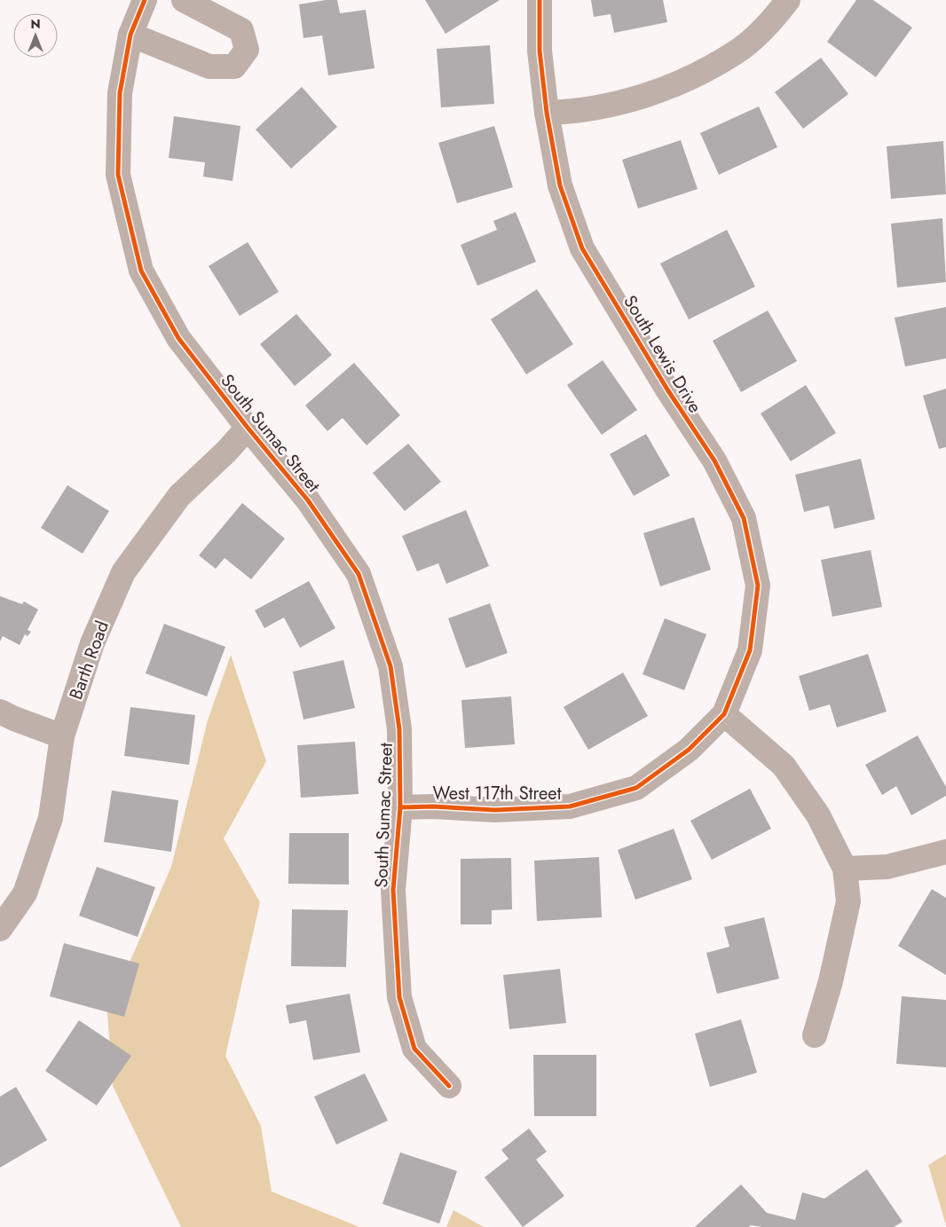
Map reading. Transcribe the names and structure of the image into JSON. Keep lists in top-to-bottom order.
{
  "streets": {
    "street": [
      "South Lewis Drive",
      "South Sumac Street",
      "Barth Road",
      "West 117th Street"
    ]
  },
  "crossings": [
    ["South Lewis Drive", "West 117th Street"],
    ["South Sumac Street", "Barth Road"],
    ["South Sumac Street", "West 117th Street"]
  ],
  "north": "top"
}
